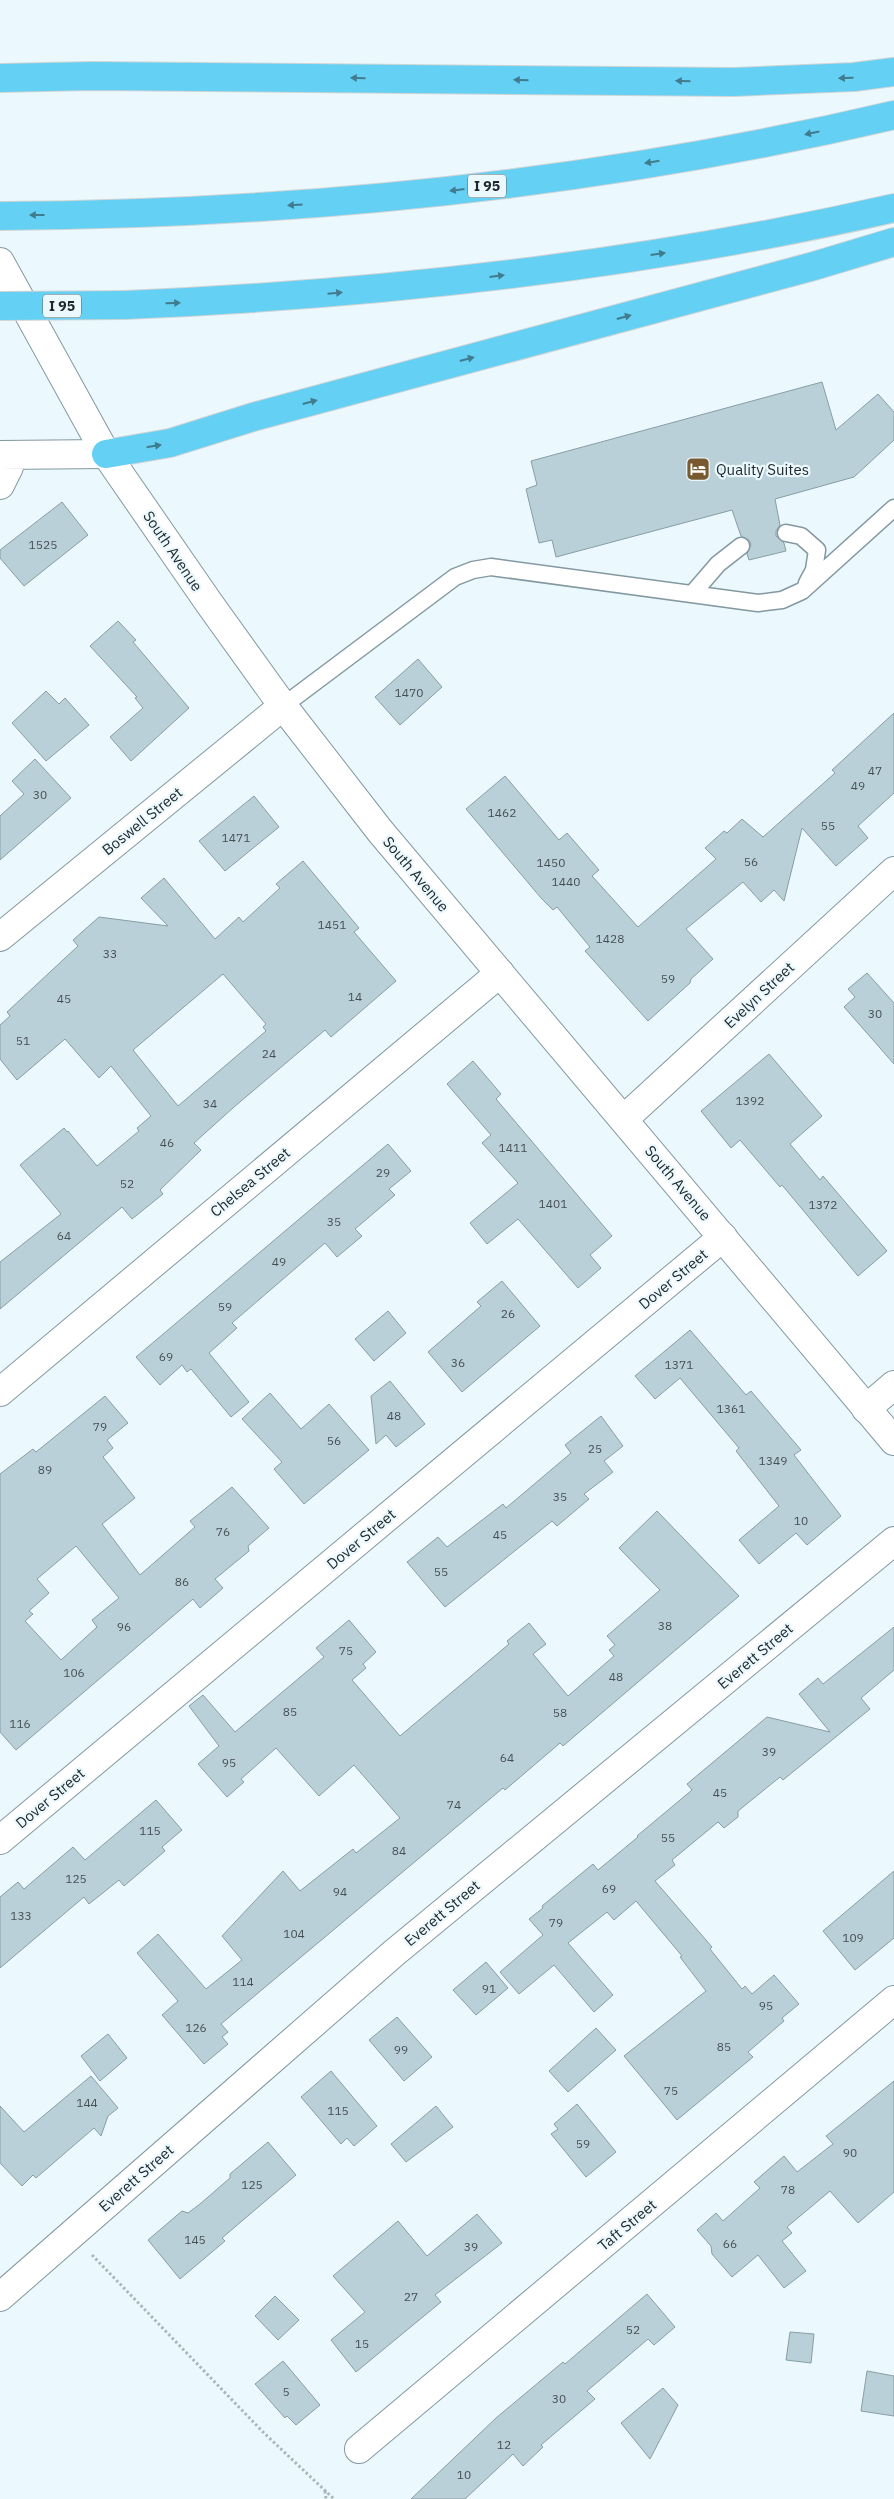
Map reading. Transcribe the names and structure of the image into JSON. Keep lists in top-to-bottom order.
{
  "streets": {
    "highway": ["I 95"],
    "street": [
      "South Avenue",
      "Boswell Street",
      "Evelyn Street",
      "Chelsea Street",
      "Dover Street",
      "Everett Street",
      "Taft Street"
    ]
  },
  "crossings": [
    ["South Avenue", "Boswell Street"],
    ["South Avenue", "Evelyn Street"],
    ["South Avenue", "Chelsea Street"],
    ["South Avenue", "Dover Street"]
  ],
  "places": {
    "hotel": ["Quality Suites"]
  },
  "house_numbers": [
    "1525",
    "1470",
    "47",
    "49",
    "30",
    "1462",
    "55",
    "1471",
    "56",
    "1450",
    "1440",
    "1451",
    "1428",
    "33",
    "59",
    "14",
    "45",
    "30",
    "51",
    "24",
    "1392",
    "34",
    "46",
    "1411",
    "29",
    "52",
    "1401",
    "1372",
    "35",
    "64",
    "49",
    "59",
    "26",
    "69",
    "36",
    "1371",
    "1361",
    "48",
    "79",
    "56",
    "25",
    "1349",
    "89",
    "35",
    "10",
    "76",
    "45",
    "55",
    "86",
    "38",
    "96",
    "75",
    "106",
    "48",
    "85",
    "58",
    "116",
    "39",
    "64",
    "95",
    "45",
    "74",
    "115",
    "55",
    "84",
    "125",
    "69",
    "94",
    "133",
    "79",
    "104",
    "109",
    "114",
    "91",
    "95",
    "126",
    "85",
    "99",
    "75",
    "144",
    "115",
    "59",
    "90",
    "125",
    "78",
    "145",
    "66",
    "39",
    "27",
    "52",
    "15",
    "5",
    "30",
    "12",
    "10"
  ]
}
